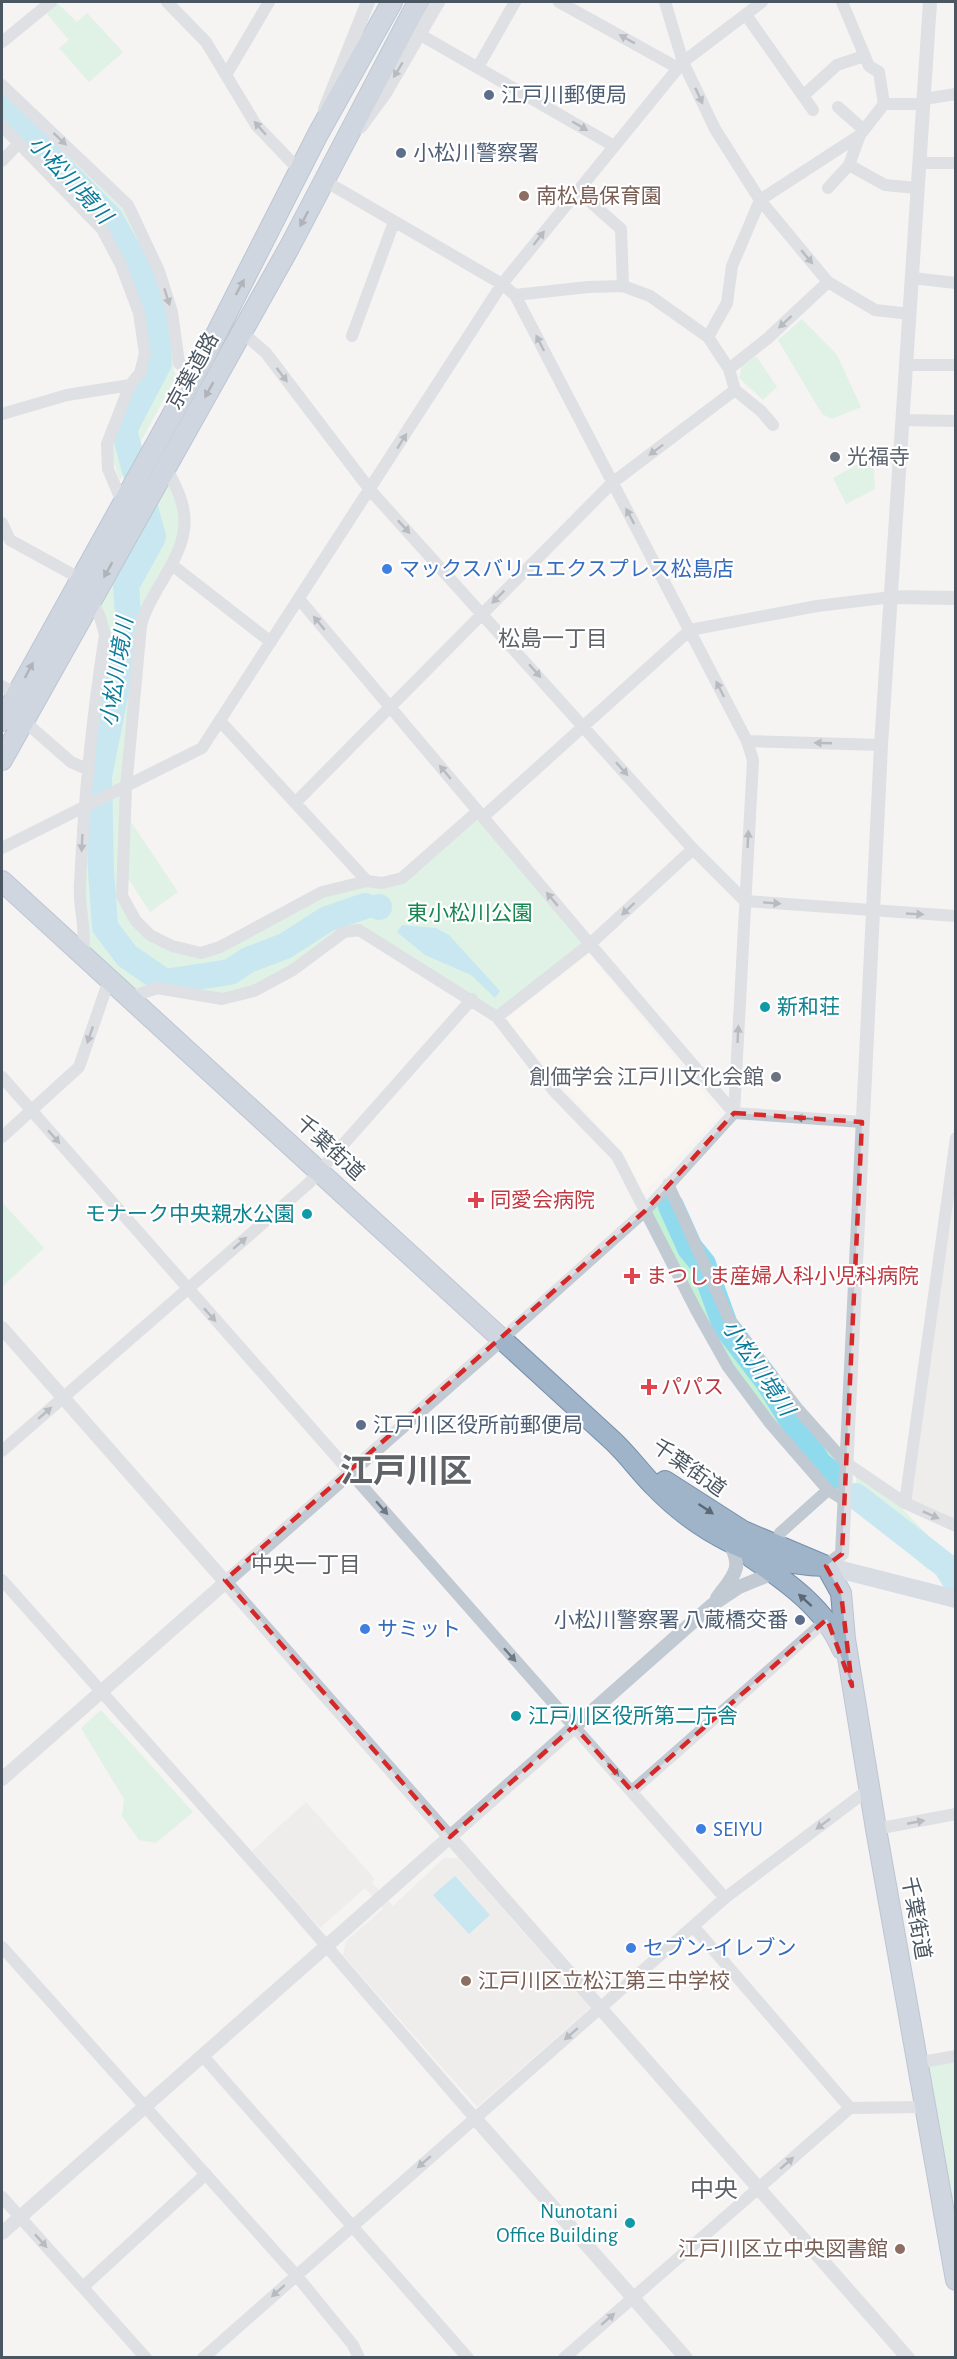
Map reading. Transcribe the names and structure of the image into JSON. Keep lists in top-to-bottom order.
{
  "streets": {
    "highway": ["京葉道路", "千葉街道"]
  },
  "districts": [
    "松島一丁目",
    "江戸川区",
    "中央一丁目",
    "中央"
  ],
  "water": ["小松川境川"],
  "parks": ["東小松川公園"],
  "places": {
    "other": [
      "江戸川郵便局",
      "小松川警察署",
      "南松島保育園",
      "光福寺",
      "マックスバリュエクスプレス松島店",
      "新和荘",
      "創価学会 江戸川文化会館",
      "モナーク中央親水公園",
      "江戸川区役所前郵便局",
      "小松川警察署 八蔵橋交番",
      "サミット",
      "江戸川区役所第二庁舎",
      "SEIYU",
      "セブン-イレブン",
      "江戸川区立松江第三中学校",
      "Nunotani Office Building",
      "江戸川区立中央図書館"
    ],
    "health": ["同愛会病院", "まつしま産婦人科小児科病院", "パパス"]
  }
}
